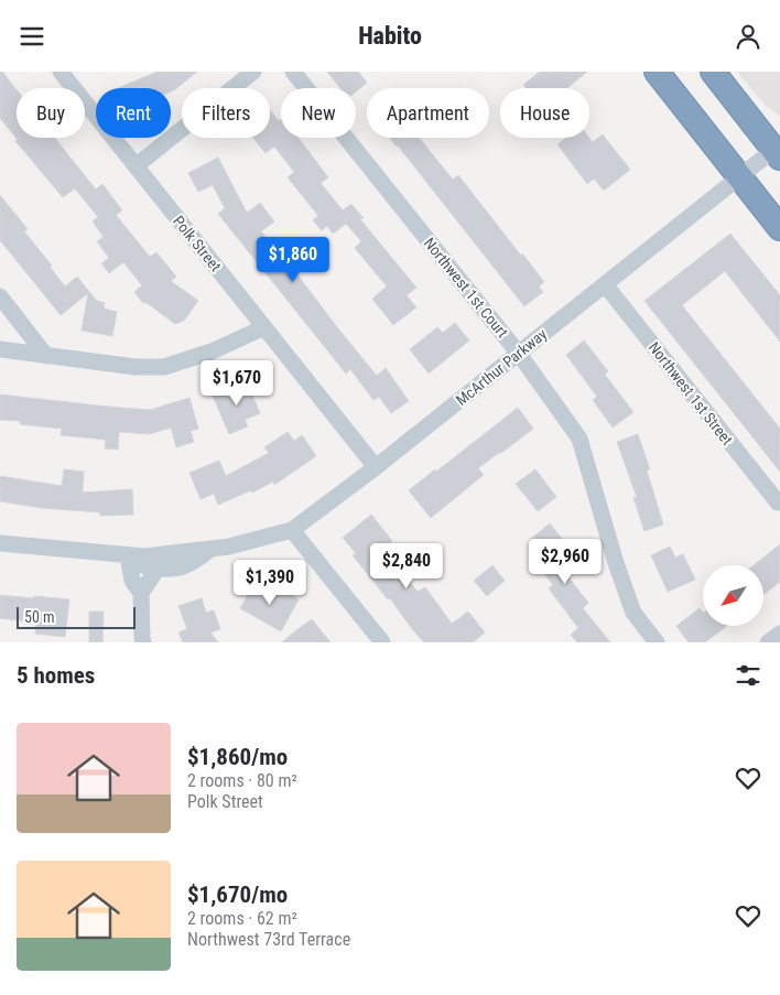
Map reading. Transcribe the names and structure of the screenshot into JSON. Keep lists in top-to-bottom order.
{
  "streets": {
    "street": [
      "Polk Street",
      "Northwest 1st Court",
      "McArthur Parkway",
      "Northwest 1st Street"
    ]
  },
  "crossings": [
    ["Polk Street", "McArthur Parkway"],
    ["Northwest 1st Court", "McArthur Parkway"],
    ["McArthur Parkway", "Northwest 1st Street"]
  ],
  "scale_bar": "50 m",
  "north": "bottom left",
  "page": {
    "header": "Habito",
    "chip": [
      "Buy",
      "Rent",
      "Filters",
      "New",
      "Apartment",
      "House"
    ],
    "price": [
      "$1,860",
      "$1,670",
      "$2,960",
      "$2,840",
      "$1,390"
    ],
    "scale": "50 m",
    "heading": "5 homes",
    "list": [
      {
        "name": "$1,860/mo",
        "note": "2 rooms · 80 m² · Polk Street"
      },
      {
        "name": "$1,670/mo",
        "note": "2 rooms · 62 m² · Northwest 73rd Terrace"
      }
    ]
  }
}
